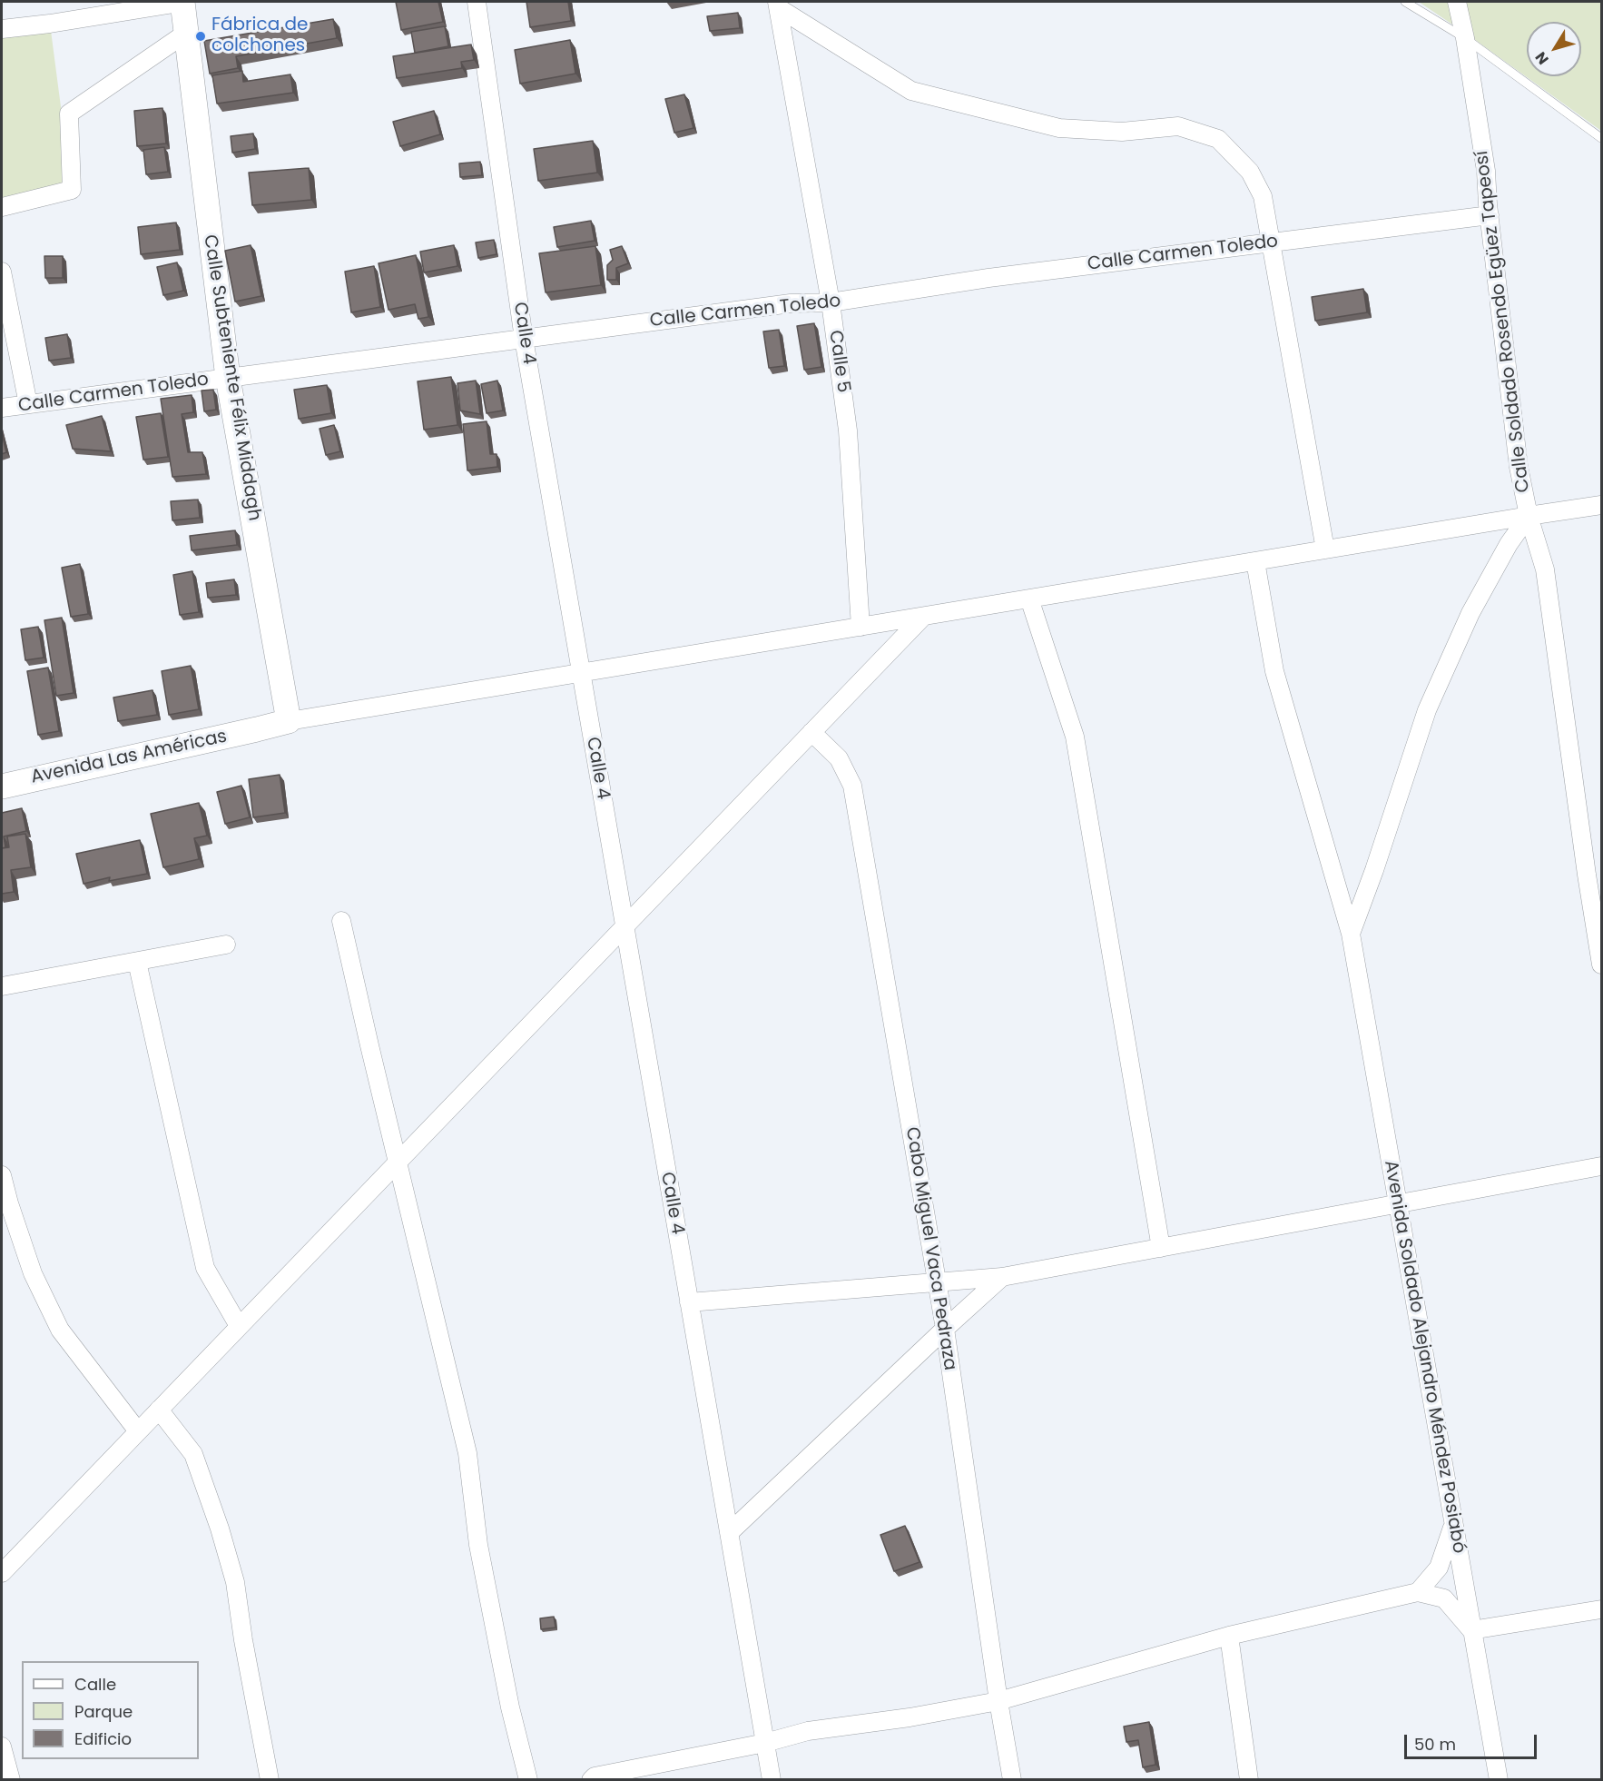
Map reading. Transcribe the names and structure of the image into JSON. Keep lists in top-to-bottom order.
{
  "streets": {
    "main road": ["Calle Subteniente Félix Middagh", "Avenida Las Américas"],
    "street": [
      "Calle Carmen Toledo",
      "Calle Soldado Rosendo Egüez Tapeosí",
      "Calle 4",
      "Calle 5",
      "Cabo Miguel Vaca Pedraza",
      "Avenida Soldado Alejandro Méndez Posiabó"
    ]
  },
  "crossings": [
    ["Calle Carmen Toledo", "Calle Soldado Rosendo Egüez Tapeosí"],
    ["Calle Carmen Toledo", "Calle 4"],
    ["Calle Carmen Toledo", "Calle 5"],
    ["Calle Carmen Toledo", "Calle Subteniente Félix Middagh"],
    ["Calle Subteniente Félix Middagh", "Avenida Las Américas"]
  ],
  "places": ["Fábrica de colchones"],
  "legend": ["Calle", "Parque", "Edificio"],
  "scale_bar": "50 m",
  "north": "bottom left"
}
